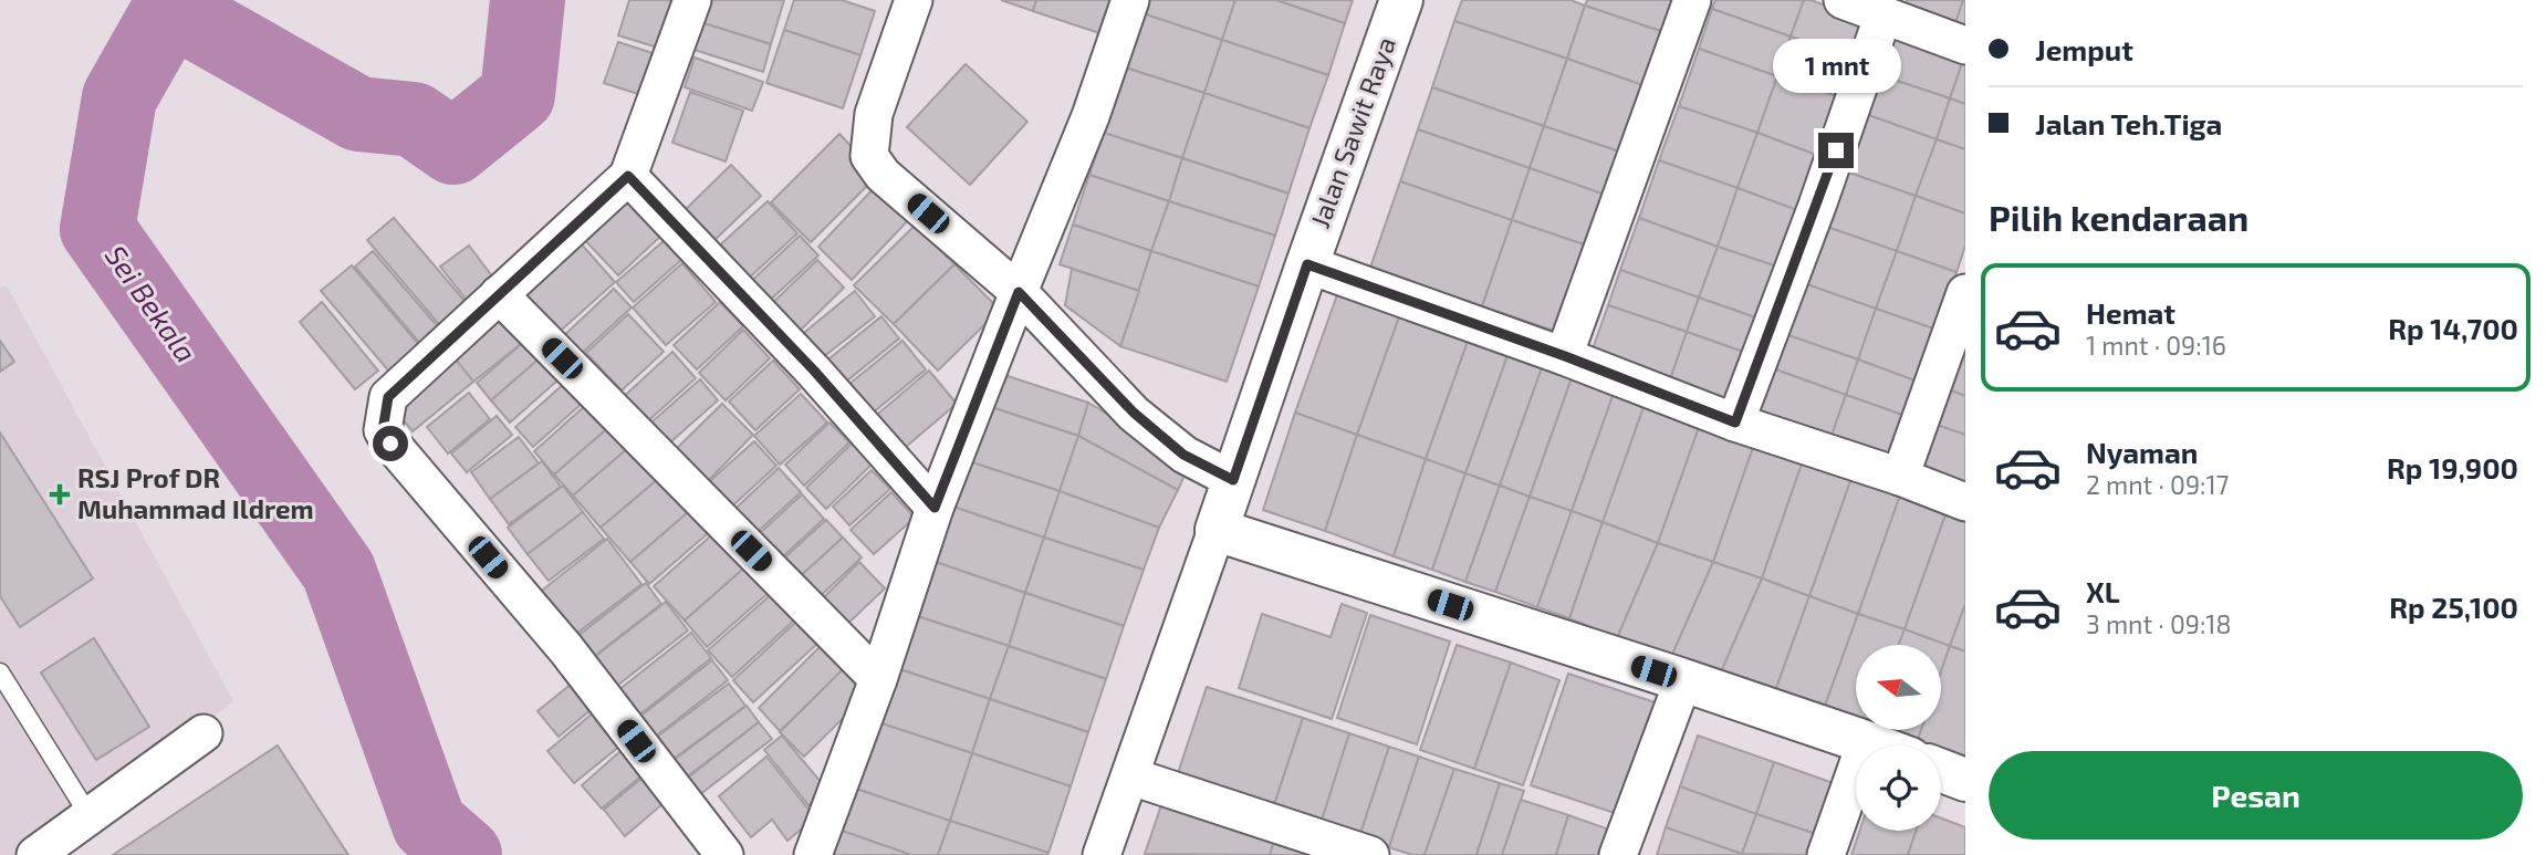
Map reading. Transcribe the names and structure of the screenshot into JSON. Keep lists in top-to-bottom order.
{
  "streets": {
    "street": ["Jalan Sawit Raya"]
  },
  "water": ["Sei Bekala"],
  "places": {
    "health": ["RSJ Prof DR Muhammad Ildrem"]
  },
  "north": "left",
  "page": {
    "banner": ["Jemput", "Jalan Teh.Tiga"],
    "bubble": "1 mnt",
    "heading": "Pilih kendaraan",
    "list": [
      {
        "name": "Hemat",
        "note": "1 mnt · 09:16",
        "value": "Rp 14,700"
      },
      {
        "name": "Nyaman",
        "note": "2 mnt · 09:17",
        "value": "Rp 19,900"
      },
      {
        "name": "XL",
        "note": "3 mnt · 09:18",
        "value": "Rp 25,100"
      }
    ],
    "buttons": "Pesan"
  }
}
